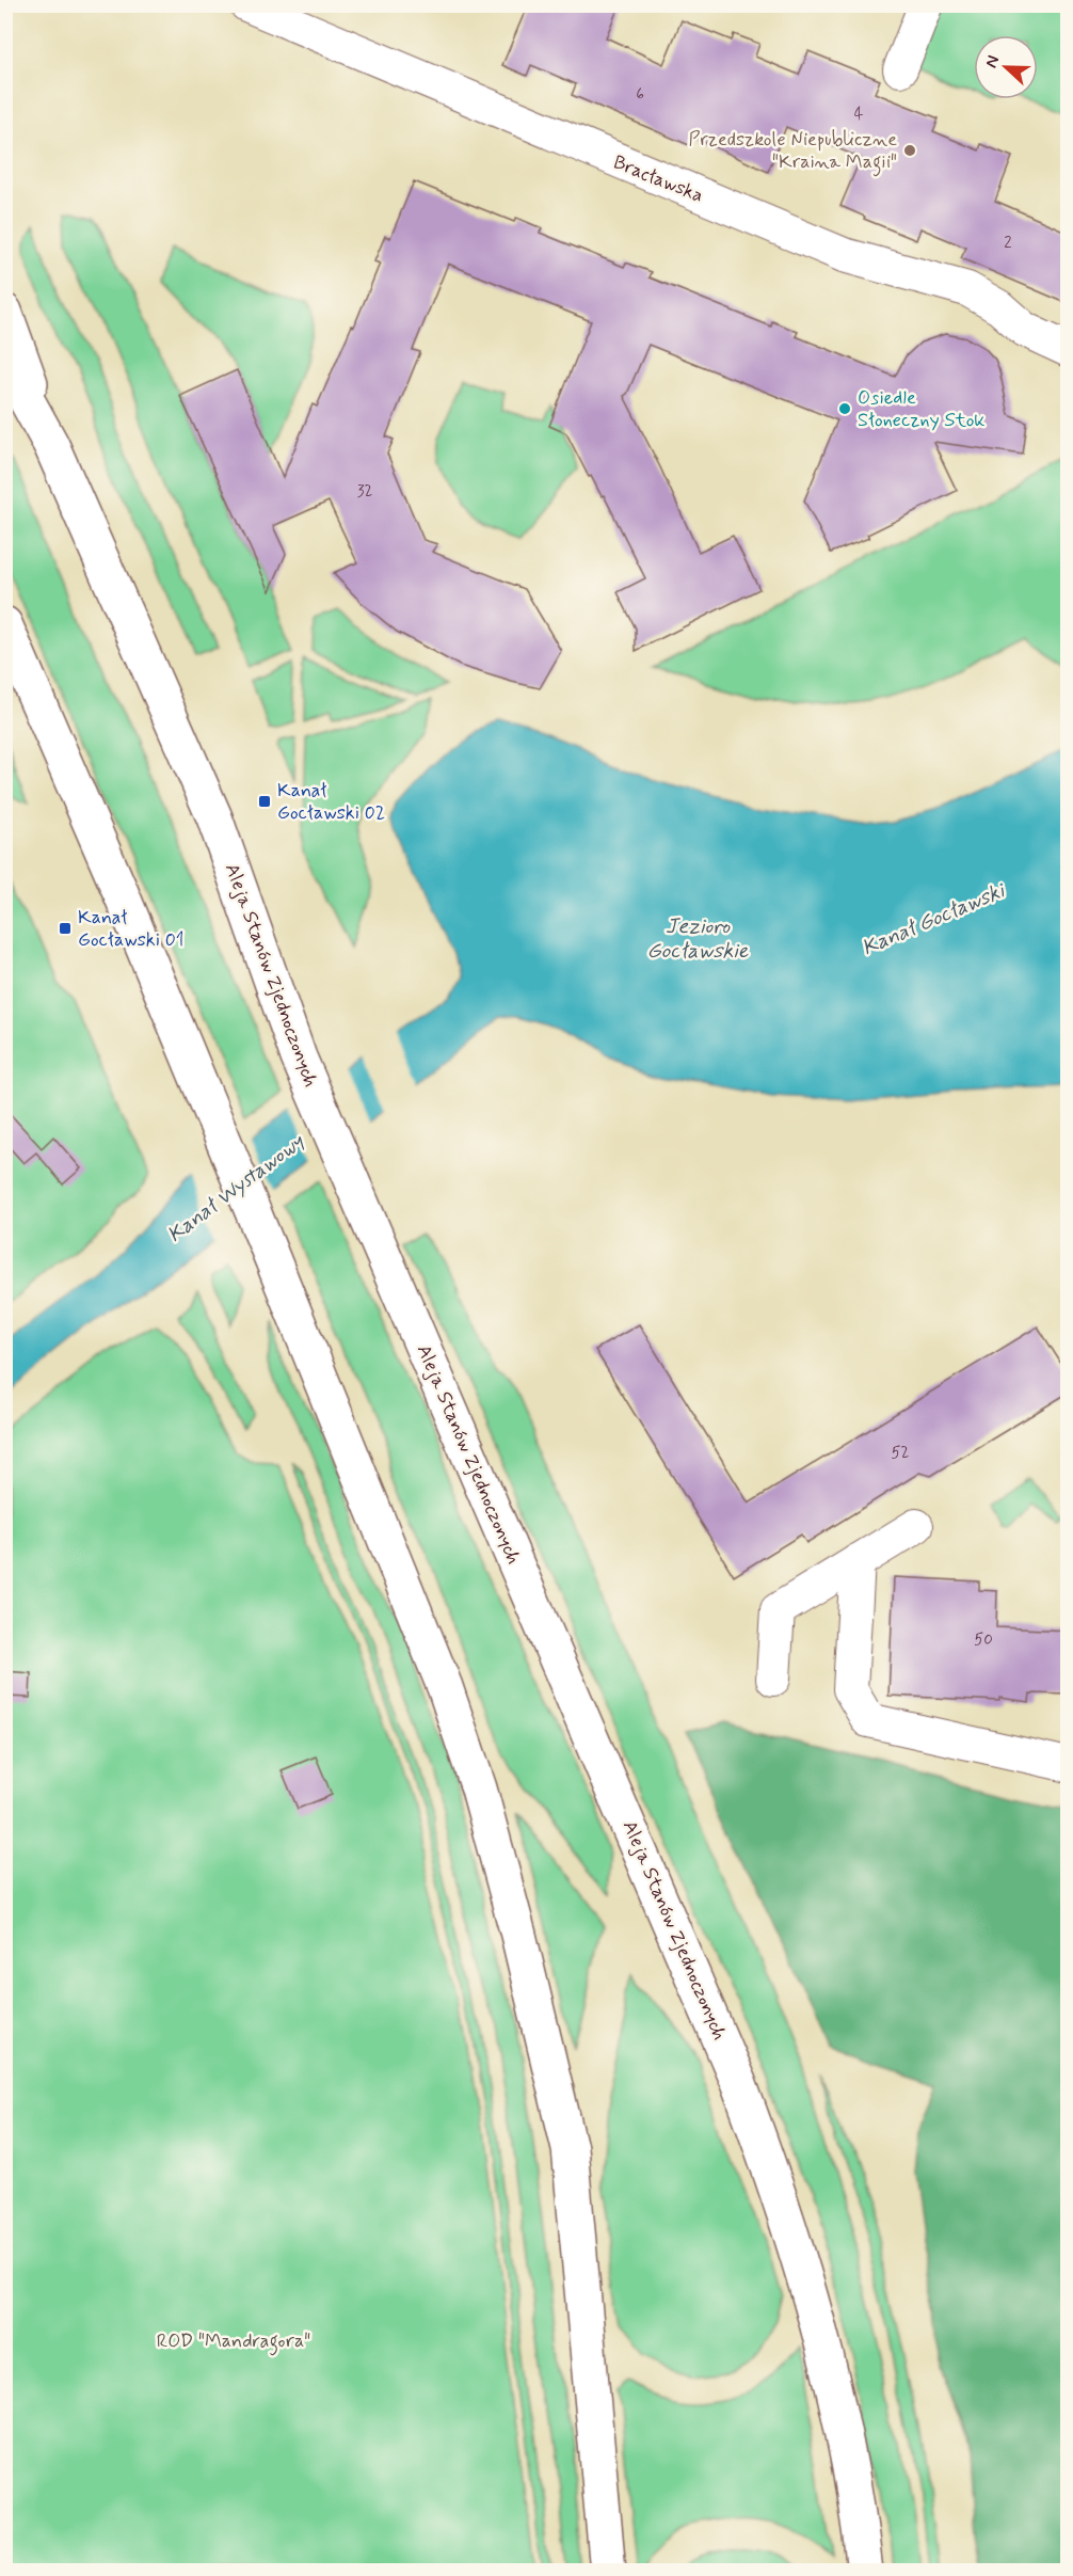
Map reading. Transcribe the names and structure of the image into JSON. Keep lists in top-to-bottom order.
{
  "streets": {
    "main road": ["Aleja Stanów Zjednoczonych"],
    "street": ["Bracławska"]
  },
  "water": ["Kanał Gocławski", "Jezioro Gocławskie", "Kanał Wystawowy"],
  "parks": ["ROD \"Mandragora\""],
  "places": {
    "other": ["Przedszkole Niepubliczne \"Kraina Magii\"", "Osiedle Słoneczny Stok"],
    "transit": ["Kanał Gocławski 02", "Kanał Gocławski 01"]
  },
  "house_numbers": [
    "6",
    "4",
    "2",
    "32",
    "52",
    "50"
  ],
  "north": "left"
}
